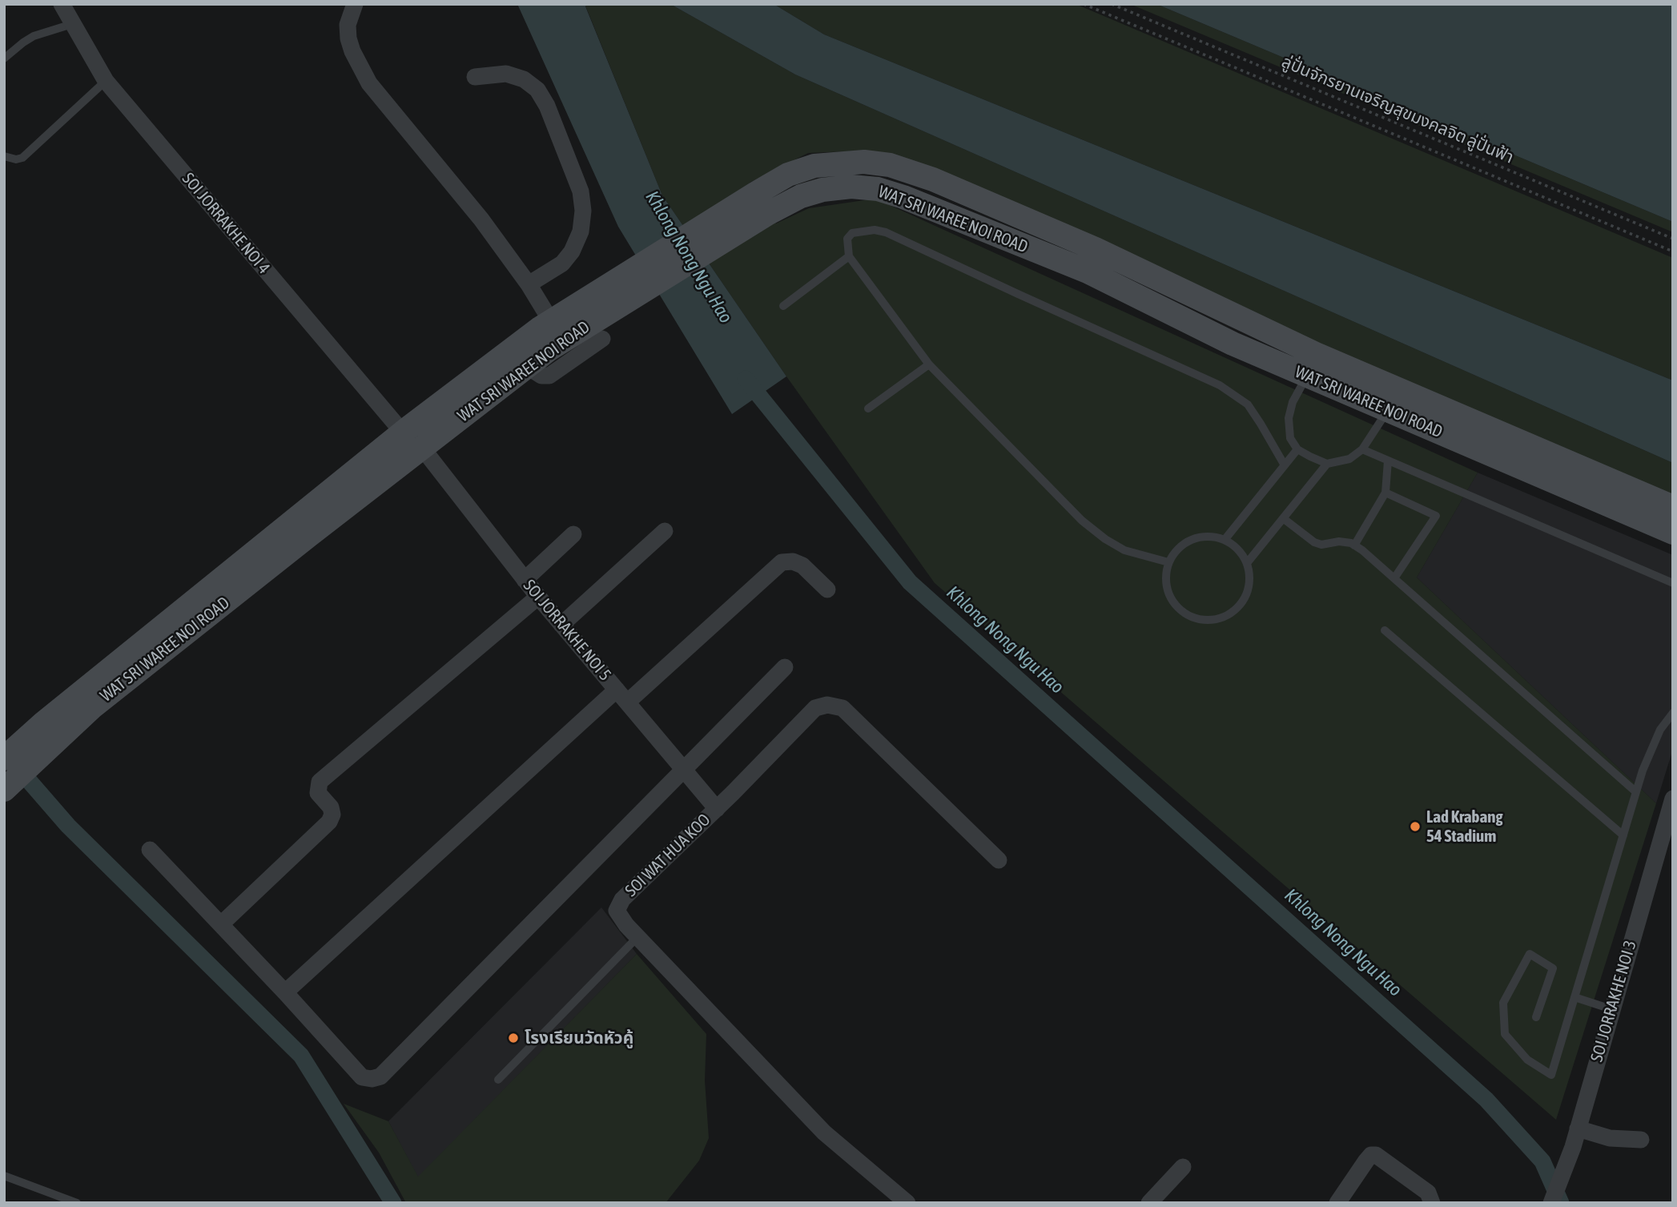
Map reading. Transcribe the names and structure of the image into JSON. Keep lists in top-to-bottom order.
{
  "streets": {
    "main road": ["WAT SRI WAREE NOI ROAD"],
    "street": [
      "SOI JORRAKHE NOI 4",
      "SOI JORRAKHE NOI 5",
      "SOI WAT HUA KOO",
      "SOI JORRAKHE NOI 3"
    ],
    "path": ["ลู่ปั่นจักรยานเจริญสุขมงคลจิต ลู่ปั่นฟ้า"]
  },
  "crossings": [
    ["WAT SRI WAREE NOI ROAD", "SOI JORRAKHE NOI 4"],
    ["WAT SRI WAREE NOI ROAD", "SOI JORRAKHE NOI 5"],
    ["SOI JORRAKHE NOI 5", "SOI WAT HUA KOO"]
  ],
  "water": ["Khlong Nong Ngu Hao"],
  "places": ["Lad Krabang 54 Stadium", "โรงเรียนวัดหัวคู้"]
}
